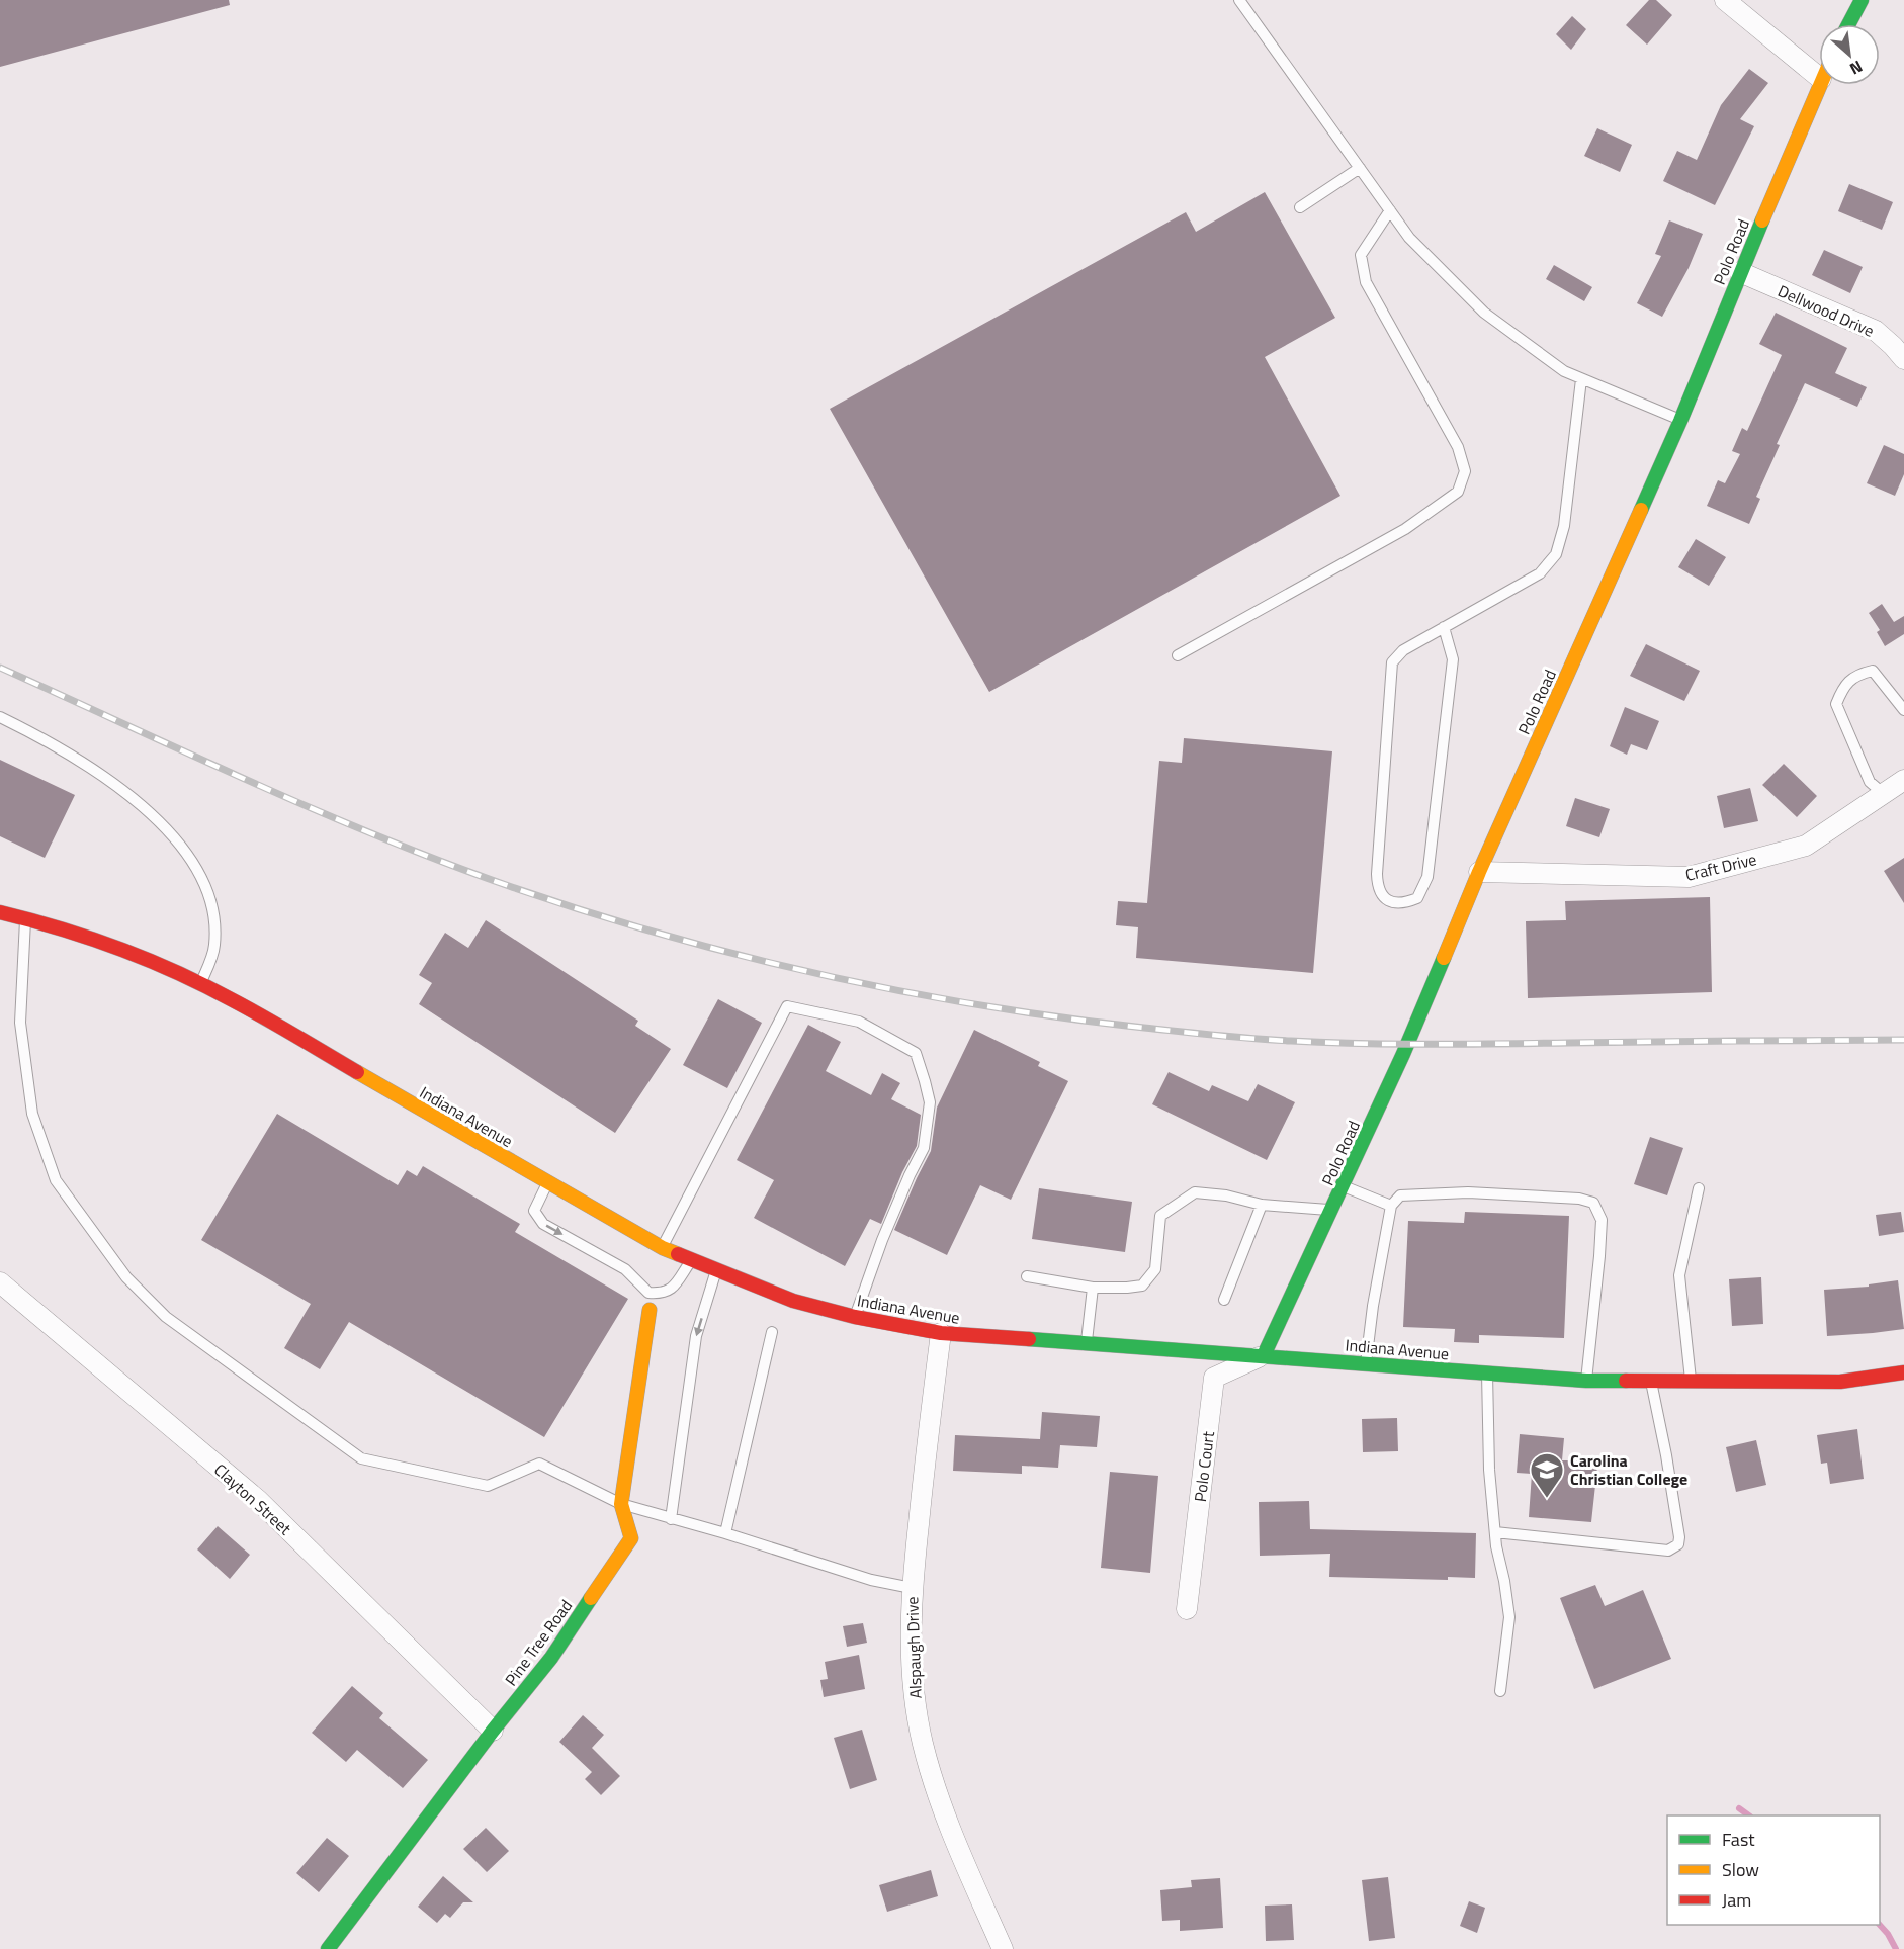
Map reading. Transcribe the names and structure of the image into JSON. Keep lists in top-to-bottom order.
{
  "streets": {
    "main road": ["Polo Road", "Indiana Avenue", "Pine Tree Road"],
    "street": [
      "Dellwood Drive",
      "Craft Drive",
      "Polo Court",
      "Clayton Street",
      "Alspaugh Drive"
    ]
  },
  "crossings": [
    ["Polo Road", "Dellwood Drive"],
    ["Polo Road", "Craft Drive"],
    ["Polo Road", "Indiana Avenue"],
    ["Polo Road", "Polo Court"],
    ["Indiana Avenue", "Polo Court"],
    ["Indiana Avenue", "Alspaugh Drive"],
    ["Clayton Street", "Pine Tree Road"]
  ],
  "places": {
    "school or university": ["Carolina Christian College"]
  },
  "legend": ["Fast", "Slow", "Jam"],
  "north": "bottom right"
}
